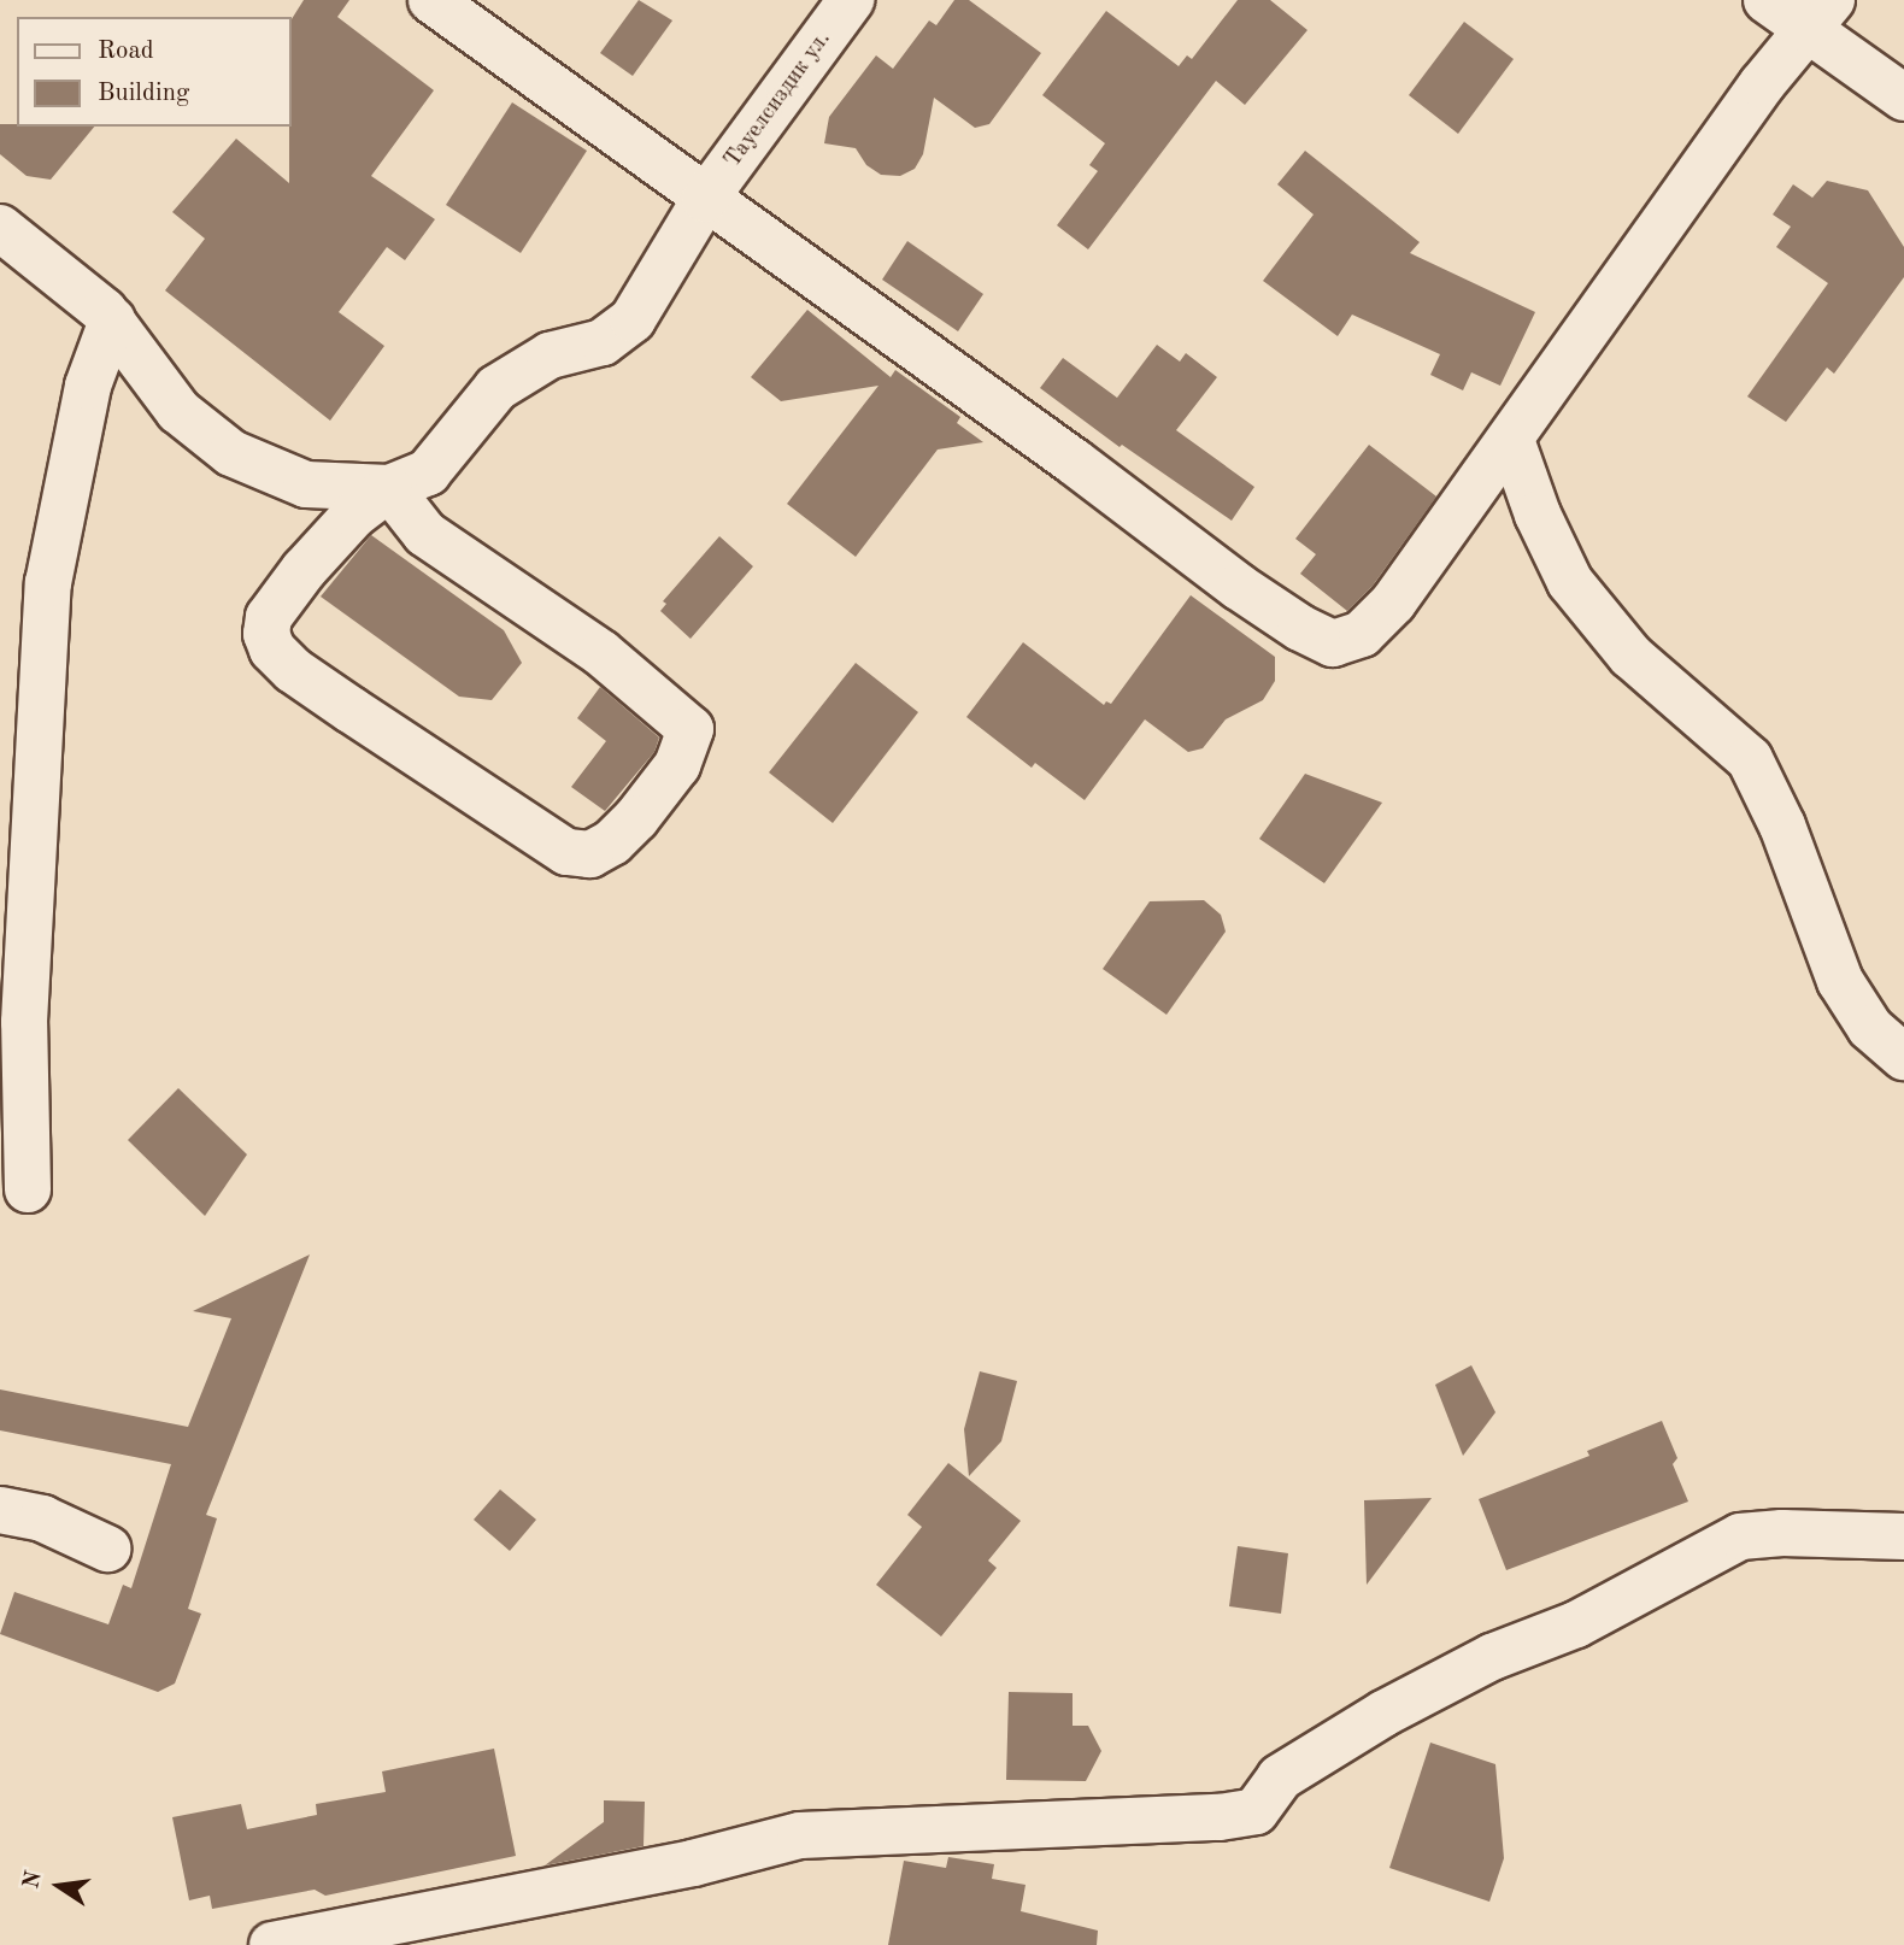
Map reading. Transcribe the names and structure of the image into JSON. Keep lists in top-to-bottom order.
{
  "streets": {
    "street": ["Тауелсиздик ул."]
  },
  "legend": ["Road", "Building"],
  "north": "left"
}
